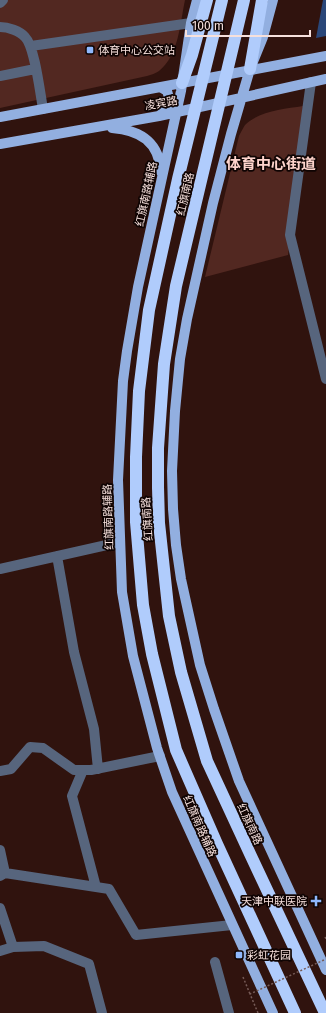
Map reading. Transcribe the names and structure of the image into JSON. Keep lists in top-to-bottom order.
{
  "streets": {
    "highway": ["红旗南路"],
    "main road": ["凌宾路", "红旗南路辅路"]
  },
  "crossings": [
    ["凌宾路", "红旗南路辅路"]
  ],
  "districts": ["体育中心街道"],
  "places": {
    "transit": ["体育中心公交站", "彩虹花园"],
    "health": ["天津中联医院"]
  },
  "scale_bar": "100 m"
}
